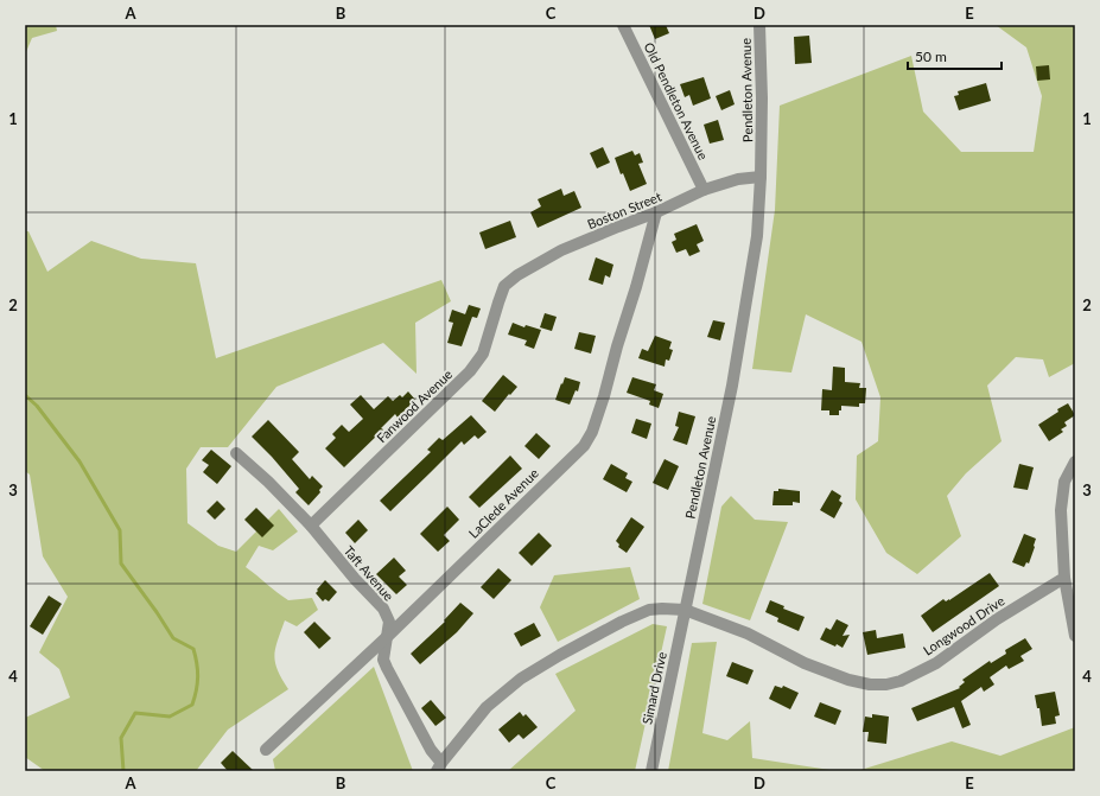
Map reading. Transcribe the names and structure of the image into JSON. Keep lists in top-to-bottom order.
{
  "streets": {
    "street": [
      "Pendleton Avenue",
      "Old Pendleton Avenue",
      "Boston Street",
      "Fanwood Avenue",
      "LaClede Avenue",
      "Taft Avenue",
      "Longwood Drive",
      "Simard Drive"
    ]
  },
  "crossings": [
    ["Pendleton Avenue", "Boston Street"],
    ["Pendleton Avenue", "Longwood Drive"],
    ["Pendleton Avenue", "Simard Drive"],
    ["Old Pendleton Avenue", "Boston Street"],
    ["Boston Street", "Fanwood Avenue"],
    ["Boston Street", "LaClede Avenue"],
    ["Fanwood Avenue", "Taft Avenue"],
    ["LaClede Avenue", "Taft Avenue"],
    ["Longwood Drive", "Simard Drive"]
  ],
  "scale_bar": "50 m",
  "grid": {
    "columns": [
      "A",
      "B",
      "C",
      "D",
      "E"
    ],
    "rows": [
      "1",
      "2",
      "3",
      "4"
    ]
  }
}
